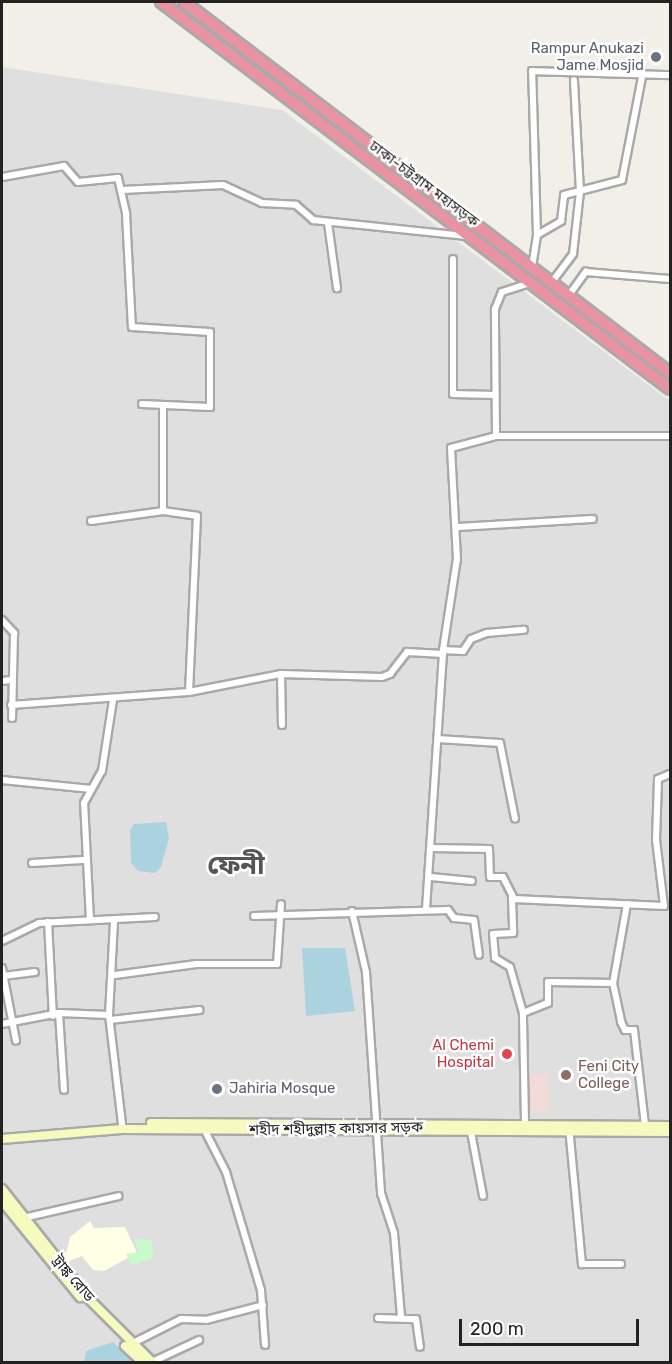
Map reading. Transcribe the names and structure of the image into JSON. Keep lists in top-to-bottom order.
{
  "streets": {
    "highway": ["ঢাকা-চট্টগ্রাম মহাসড়ক"],
    "main road": ["শহীদ শহীদুল্লাহ কায়সার সড়ক", "ট্রাঙ্ক রোড"]
  },
  "districts": ["ফেনী"],
  "places": [
    "Rampur Anukazi Jame Mosjid",
    "Al Chemi Hospital",
    "Feni City College",
    "Jahiria Mosque"
  ],
  "scale_bar": "200 m"
}
